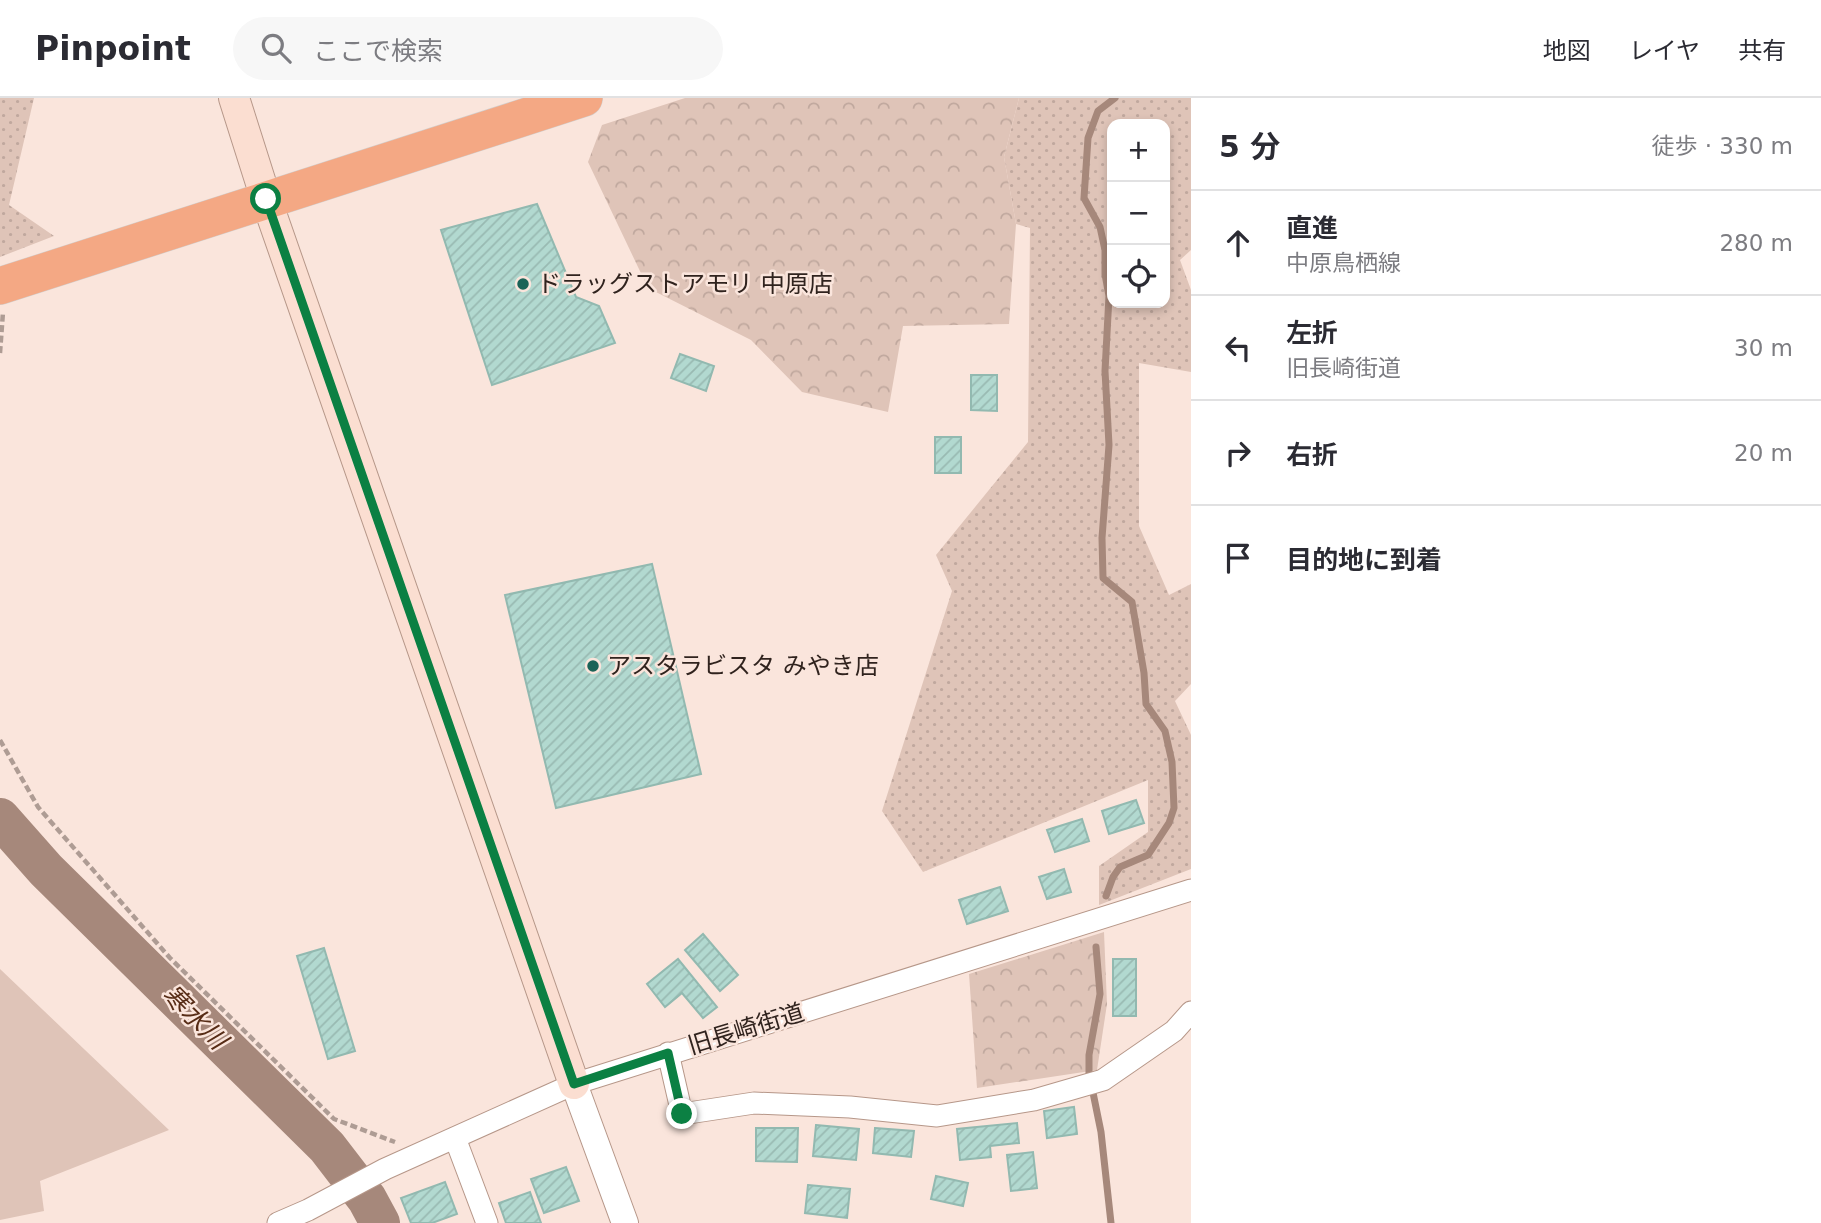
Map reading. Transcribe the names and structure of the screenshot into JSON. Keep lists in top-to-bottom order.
{
  "streets": {
    "street": ["旧長崎街道"]
  },
  "water": ["寒水川"],
  "places": ["ドラッグストアモリ 中原店", "アスタラビスタ みやき店"],
  "page": {
    "header": "Pinpoint",
    "search": "ここで検索",
    "nav": ["地図", "レイヤ", "共有"],
    "heading": ["5 分", "徒歩 · 330 m"],
    "map_buttons": ["+", "−"],
    "list": [
      ["直進", "中原鳥栖線", "280 m"],
      ["左折", "旧長崎街道", "30 m"],
      ["右折", "20 m"],
      "目的地に到着"
    ]
  }
}
